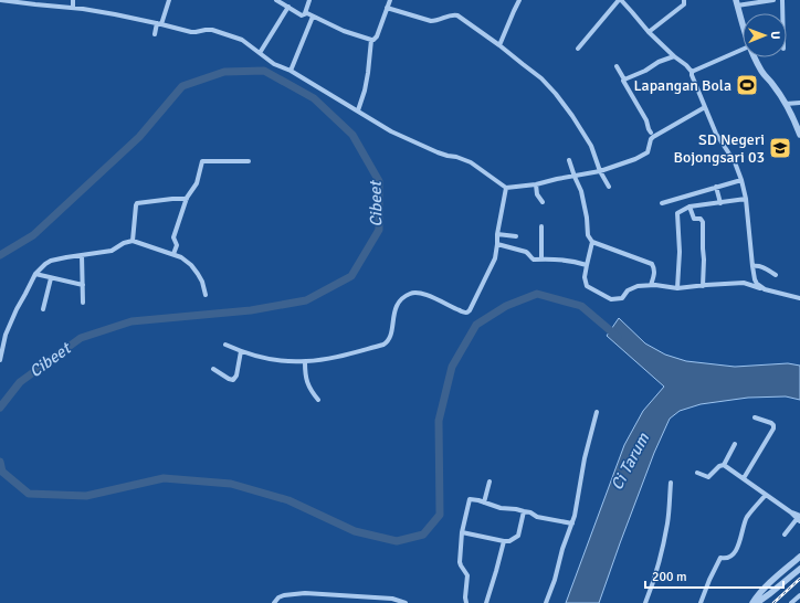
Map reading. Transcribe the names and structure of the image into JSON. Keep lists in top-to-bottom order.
{
  "water": ["Cibeet", "Ci Tarum"],
  "places": {
    "sports": ["Lapangan Bola"],
    "school or university": ["SD Negeri Bojongsari 03"]
  },
  "scale_bar": "200 m",
  "north": "right"
}
